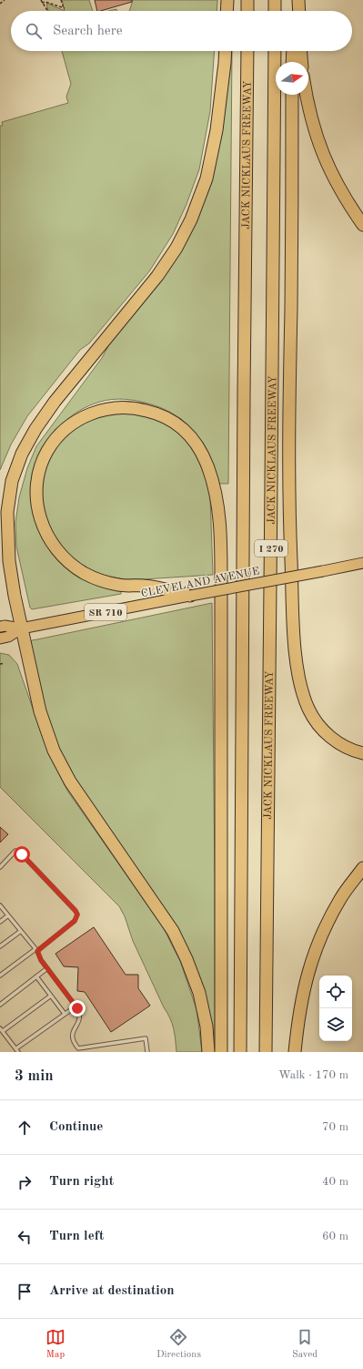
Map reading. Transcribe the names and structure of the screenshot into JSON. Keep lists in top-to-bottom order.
{
  "streets": {
    "highway": ["JACK NICKLAUS FREEWAY", "I 270"],
    "main road": ["CLEVELAND AVENUE", "SR 710"]
  },
  "north": "right",
  "page": {
    "search": "Search here",
    "heading": ["3 min", "Walk · 170 m"],
    "list": [
      ["Continue", "70 m"],
      ["Turn right", "40 m"],
      ["Turn left", "60 m"],
      "Arrive at destination"
    ],
    "nav": ["Map", "Directions", "Saved"]
  }
}
